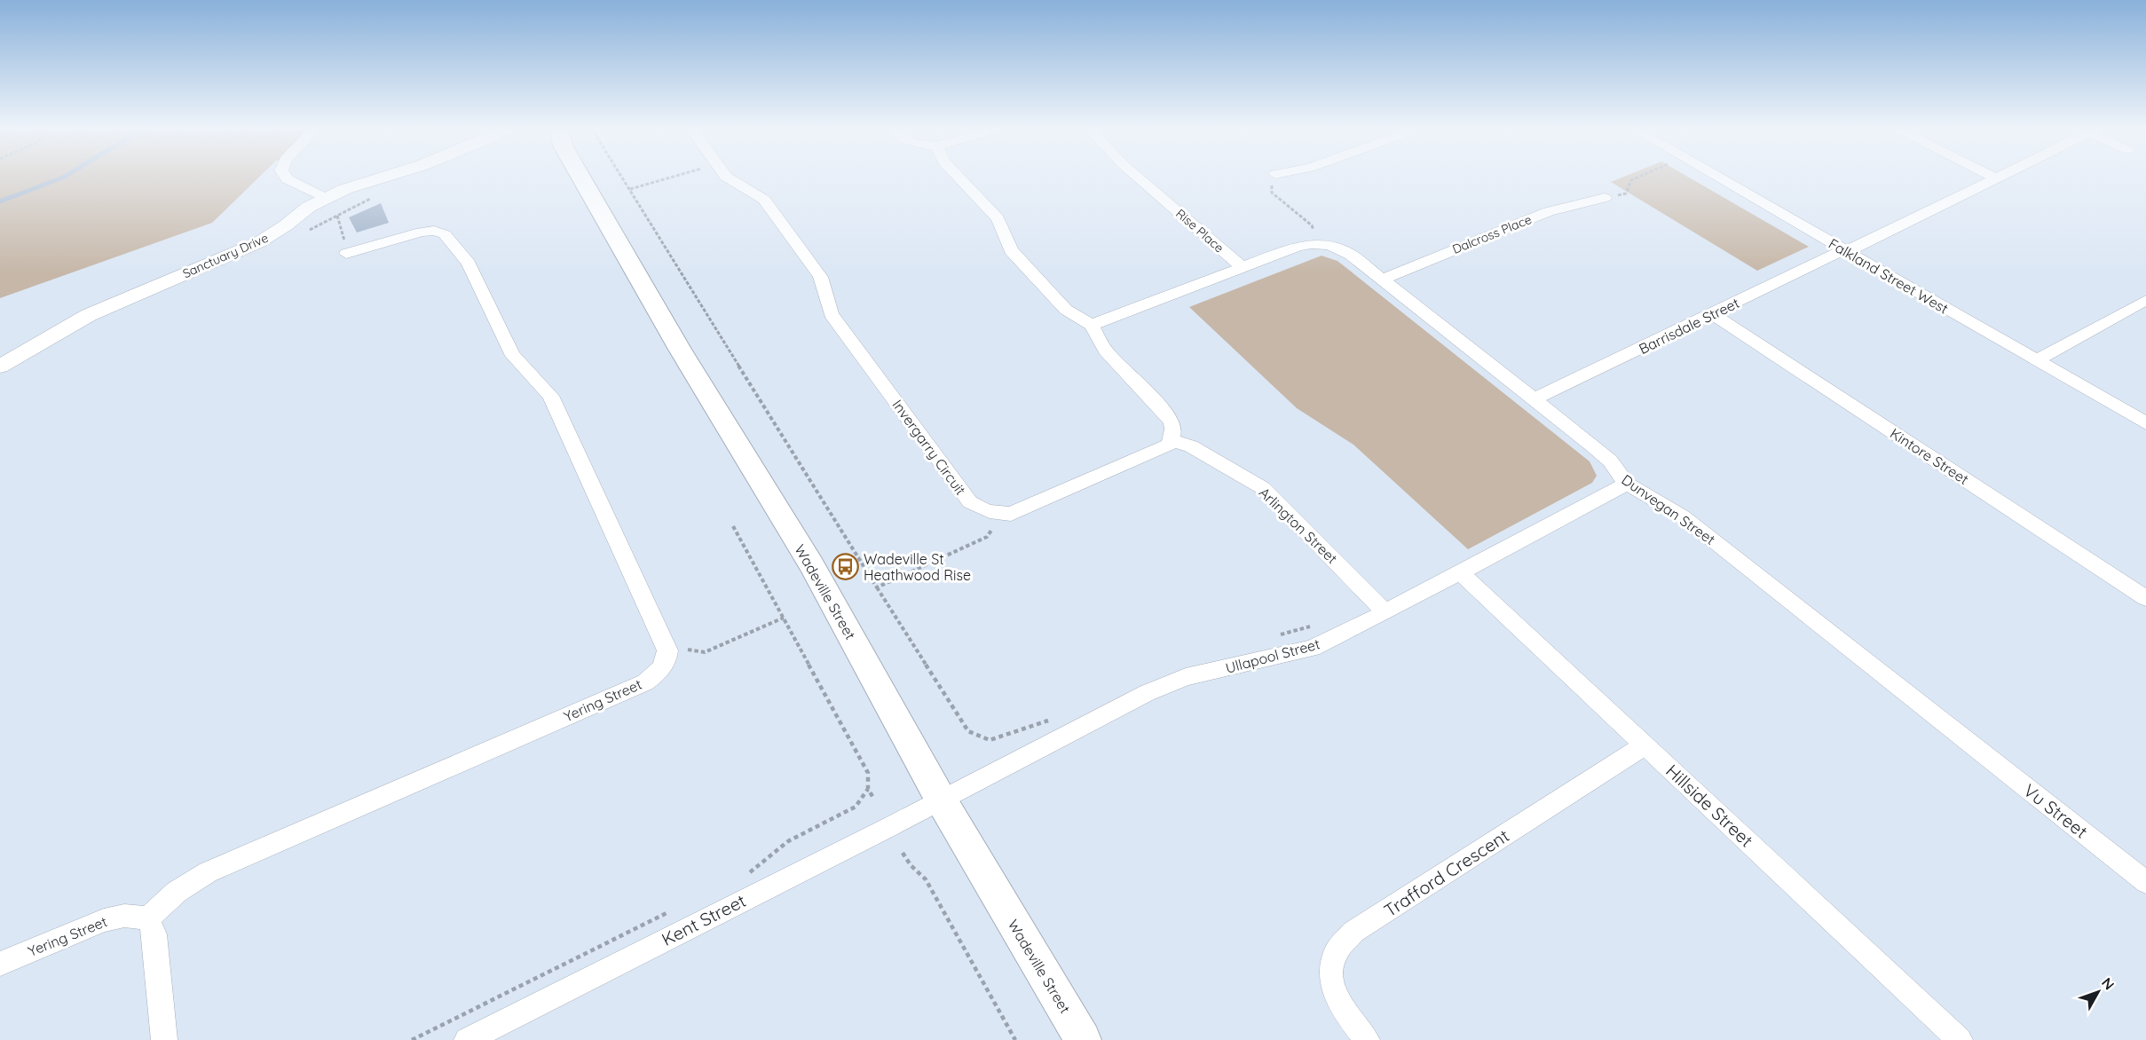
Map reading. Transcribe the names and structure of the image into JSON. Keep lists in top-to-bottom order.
{
  "streets": {
    "main road": ["Wadeville Street"],
    "street": [
      "Rise Place",
      "Dalcross Place",
      "Sanctuary Drive",
      "Falkland Street West",
      "Barrisdale Street",
      "Invergarry Circuit",
      "Kintore Street",
      "Dunvegan Street",
      "Arlington Street",
      "Ullapool Street",
      "Yering Street",
      "Hillside Street",
      "Vu Street",
      "Trafford Crescent",
      "Kent Street"
    ]
  },
  "crossings": [
    ["Dalcross Place", "Dunvegan Street"],
    ["Falkland Street West", "Barrisdale Street"],
    ["Barrisdale Street", "Kintore Street"],
    ["Barrisdale Street", "Dunvegan Street"],
    ["Invergarry Circuit", "Arlington Street"],
    ["Dunvegan Street", "Ullapool Street"],
    ["Dunvegan Street", "Vu Street"],
    ["Arlington Street", "Ullapool Street"],
    ["Wadeville Street", "Ullapool Street"],
    ["Wadeville Street", "Kent Street"],
    ["Ullapool Street", "Hillside Street"],
    ["Ullapool Street", "Kent Street"],
    ["Hillside Street", "Trafford Crescent"]
  ],
  "places": {
    "bus stop": ["Wadeville St Heathwood Rise"]
  },
  "north": "top right"
}
